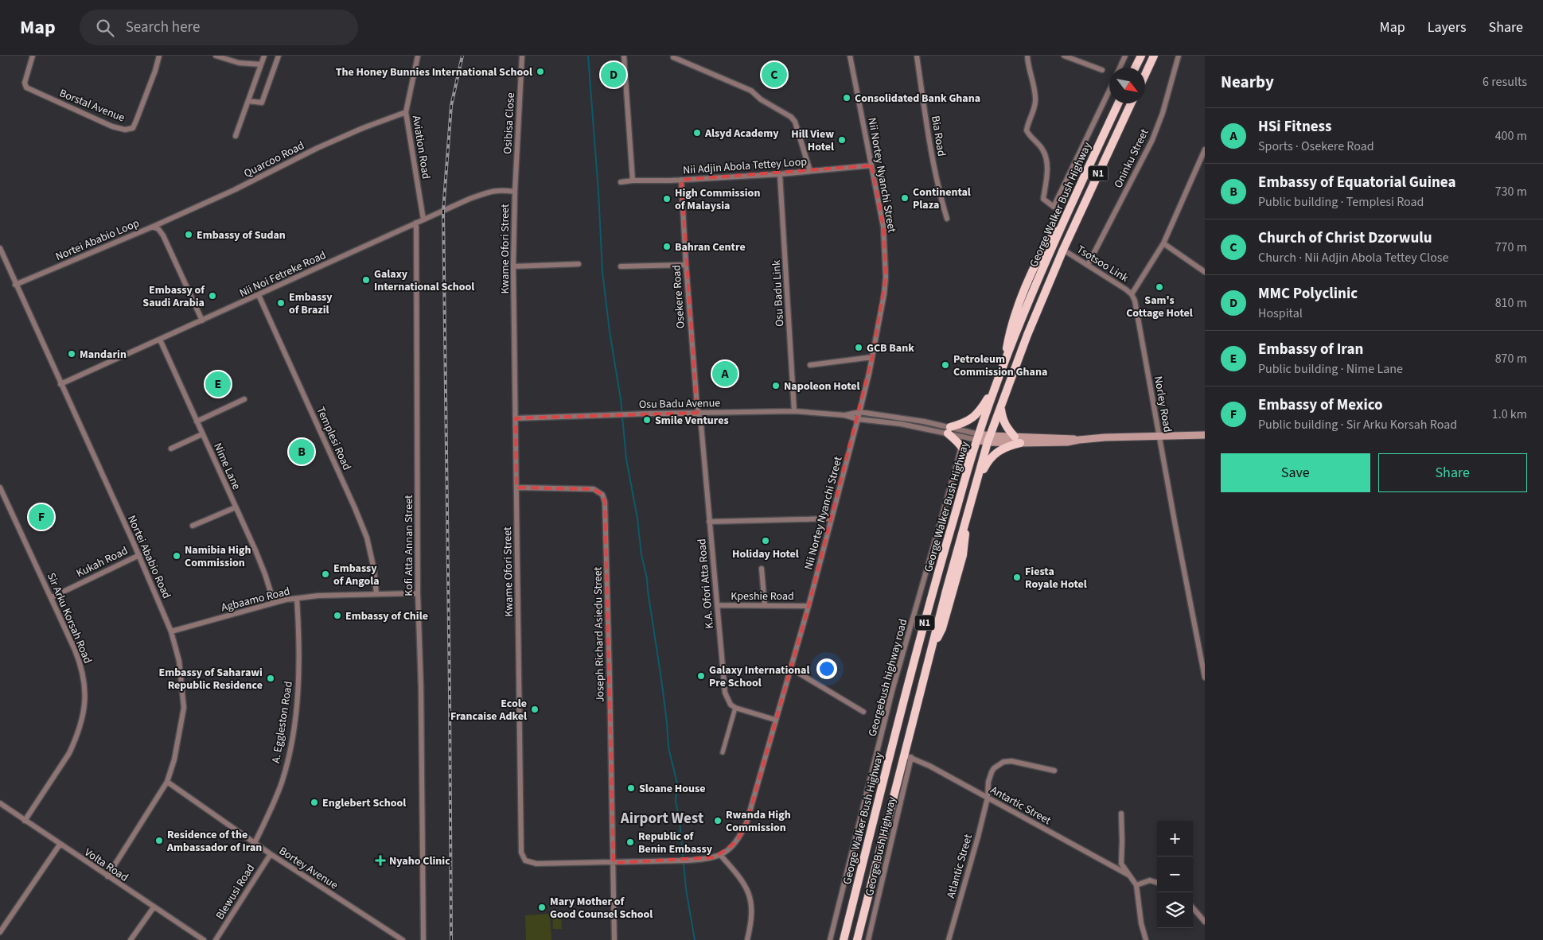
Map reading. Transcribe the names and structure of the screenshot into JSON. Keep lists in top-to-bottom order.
{
  "streets": {
    "highway": ["N1", "George Walker Bush Highway"],
    "street": [
      "Borstal Avenue",
      "Osibisa Close",
      "Bia Road",
      "Aviation Road",
      "Oninku Street",
      "Quarcoo Road",
      "Nii Adjin Abola Tettey Loop",
      "Nii Nortey Nyanchi Street",
      "Nortei Ababio Loop",
      "Kwame Ofori Street",
      "Tsotsoo Link",
      "Nii Noi Fetreke Road",
      "Osu Badu Link",
      "Osekere Road",
      "Osu Badu Avenue",
      "Norley Road",
      "Templesi Road",
      "Nime Lane",
      "Kofi Atta Annan Street",
      "Nortei Ababio Road",
      "Kukah Road",
      "K.A. Ofori Atta Road",
      "Kpeshie Road",
      "Agbaamo Road",
      "Sir Arku Korsah Road",
      "Joseph Richard Asiedu Street",
      "Georgebush highway road",
      "A. Eggleston Road",
      "Antartic Street",
      "George Bush Highway",
      "Volta Road",
      "Atlantic Street",
      "Bortey Avenue",
      "Blewusi Road"
    ]
  },
  "crossings": [
    ["Osibisa Close", "Kwame Ofori Street"],
    ["Osibisa Close", "Nii Noi Fetreke Road"],
    ["Aviation Road", "Quarcoo Road"],
    ["Aviation Road", "Nii Noi Fetreke Road"],
    ["Oninku Street", "Tsotsoo Link"],
    ["Quarcoo Road", "Nortei Ababio Loop"],
    ["Nii Adjin Abola Tettey Loop", "Nii Nortey Nyanchi Street"],
    ["Nii Adjin Abola Tettey Loop", "Osu Badu Link"],
    ["Nii Adjin Abola Tettey Loop", "Osekere Road"],
    ["Nii Nortey Nyanchi Street", "Osu Badu Avenue"],
    ["Nii Nortey Nyanchi Street", "Kpeshie Road"],
    ["George Walker Bush Highway", "Tsotsoo Link"],
    ["George Walker Bush Highway", "Osu Badu Avenue"],
    ["George Walker Bush Highway", "Antartic Street"],
    ["George Walker Bush Highway", "George Bush Highway"],
    ["Nortei Ababio Loop", "Nii Noi Fetreke Road"],
    ["Nortei Ababio Loop", "Nortei Ababio Road"],
    ["Kwame Ofori Street", "Nii Noi Fetreke Road"],
    ["Kwame Ofori Street", "Osu Badu Avenue"],
    ["Kwame Ofori Street", "Joseph Richard Asiedu Street"],
    ["Tsotsoo Link", "Norley Road"],
    ["Nii Noi Fetreke Road", "Templesi Road"],
    ["Nii Noi Fetreke Road", "Nime Lane"],
    ["Nii Noi Fetreke Road", "Kofi Atta Annan Street"],
    ["Nii Noi Fetreke Road", "Nortei Ababio Road"],
    ["Osu Badu Link", "Osu Badu Avenue"],
    ["Osekere Road", "Osu Badu Avenue"],
    ["Osekere Road", "K.A. Ofori Atta Road"],
    ["Osu Badu Avenue", "K.A. Ofori Atta Road"],
    ["Templesi Road", "Agbaamo Road"],
    ["Nime Lane", "Agbaamo Road"],
    ["Kofi Atta Annan Street", "Agbaamo Road"],
    ["Nortei Ababio Road", "Kukah Road"],
    ["Nortei Ababio Road", "Agbaamo Road"],
    ["Nortei Ababio Road", "Volta Road"],
    ["Nortei Ababio Road", "Bortey Avenue"],
    ["Kukah Road", "Sir Arku Korsah Road"],
    ["K.A. Ofori Atta Road", "Kpeshie Road"],
    ["Agbaamo Road", "A. Eggleston Road"],
    ["Sir Arku Korsah Road", "Volta Road"],
    ["A. Eggleston Road", "Bortey Avenue"],
    ["Antartic Street", "George Bush Highway"],
    ["Antartic Street", "Atlantic Street"],
    ["Bortey Avenue", "Blewusi Road"]
  ],
  "districts": ["Airport West"],
  "places": {
    "other": [
      "The Honey Bunnies International School",
      "Consolidated Bank Ghana",
      "Alsyd Academy",
      "Hill View Hotel",
      "Continental Plaza",
      "High Commission of Malaysia",
      "Embassy of Sudan",
      "Bahran Centre",
      "Galaxy International School",
      "Sam's Cottage Hotel",
      "Embassy of Saudi Arabia",
      "Embassy of Brazil",
      "GCB Bank",
      "Mandarin",
      "Petroleum Commission Ghana",
      "Napoleon Hotel",
      "Smile Ventures",
      "Holiday Hotel",
      "Namibia High Commission",
      "Embassy of Angola",
      "Fiesta Royale Hotel",
      "Embassy of Chile",
      "Galaxy International Pre School",
      "Embassy of Saharawi Republic Residence",
      "Ecole Francaise Adkel",
      "Sloane House",
      "Englebert School",
      "Rwanda High Commission",
      "Residence of the Ambassador of Iran",
      "Republic of Benin Embassy",
      "Mary Mother of Good Counsel School"
    ],
    "health": ["Nyaho Clinic"]
  },
  "north": "bottom right",
  "page": {
    "header": "Map",
    "search": "Search here",
    "nav": ["Map", "Layers", "Share"],
    "heading": ["Nearby", "6 results"],
    "pins": [
      "C",
      "D",
      "A",
      "E",
      "B",
      "F"
    ],
    "list": [
      {
        "mark": "A",
        "name": "HSi Fitness",
        "note": "Sports · Osekere Road",
        "value": "400 m"
      },
      {
        "mark": "B",
        "name": "Embassy of Equatorial Guinea",
        "note": "Public building · Templesi Road",
        "value": "730 m"
      },
      {
        "mark": "C",
        "name": "Church of Christ Dzorwulu",
        "note": "Church · Nii Adjin Abola Tettey Close",
        "value": "770 m"
      },
      {
        "mark": "D",
        "name": "MMC Polyclinic",
        "note": "Hospital",
        "value": "810 m"
      },
      {
        "mark": "E",
        "name": "Embassy of Iran",
        "note": "Public building · Nime Lane",
        "value": "870 m"
      },
      {
        "mark": "F",
        "name": "Embassy of Mexico",
        "note": "Public building · Sir Arku Korsah Road",
        "value": "1.0 km"
      }
    ],
    "buttons": ["Save", "Share"],
    "map_buttons": ["+", "−"]
  }
}
